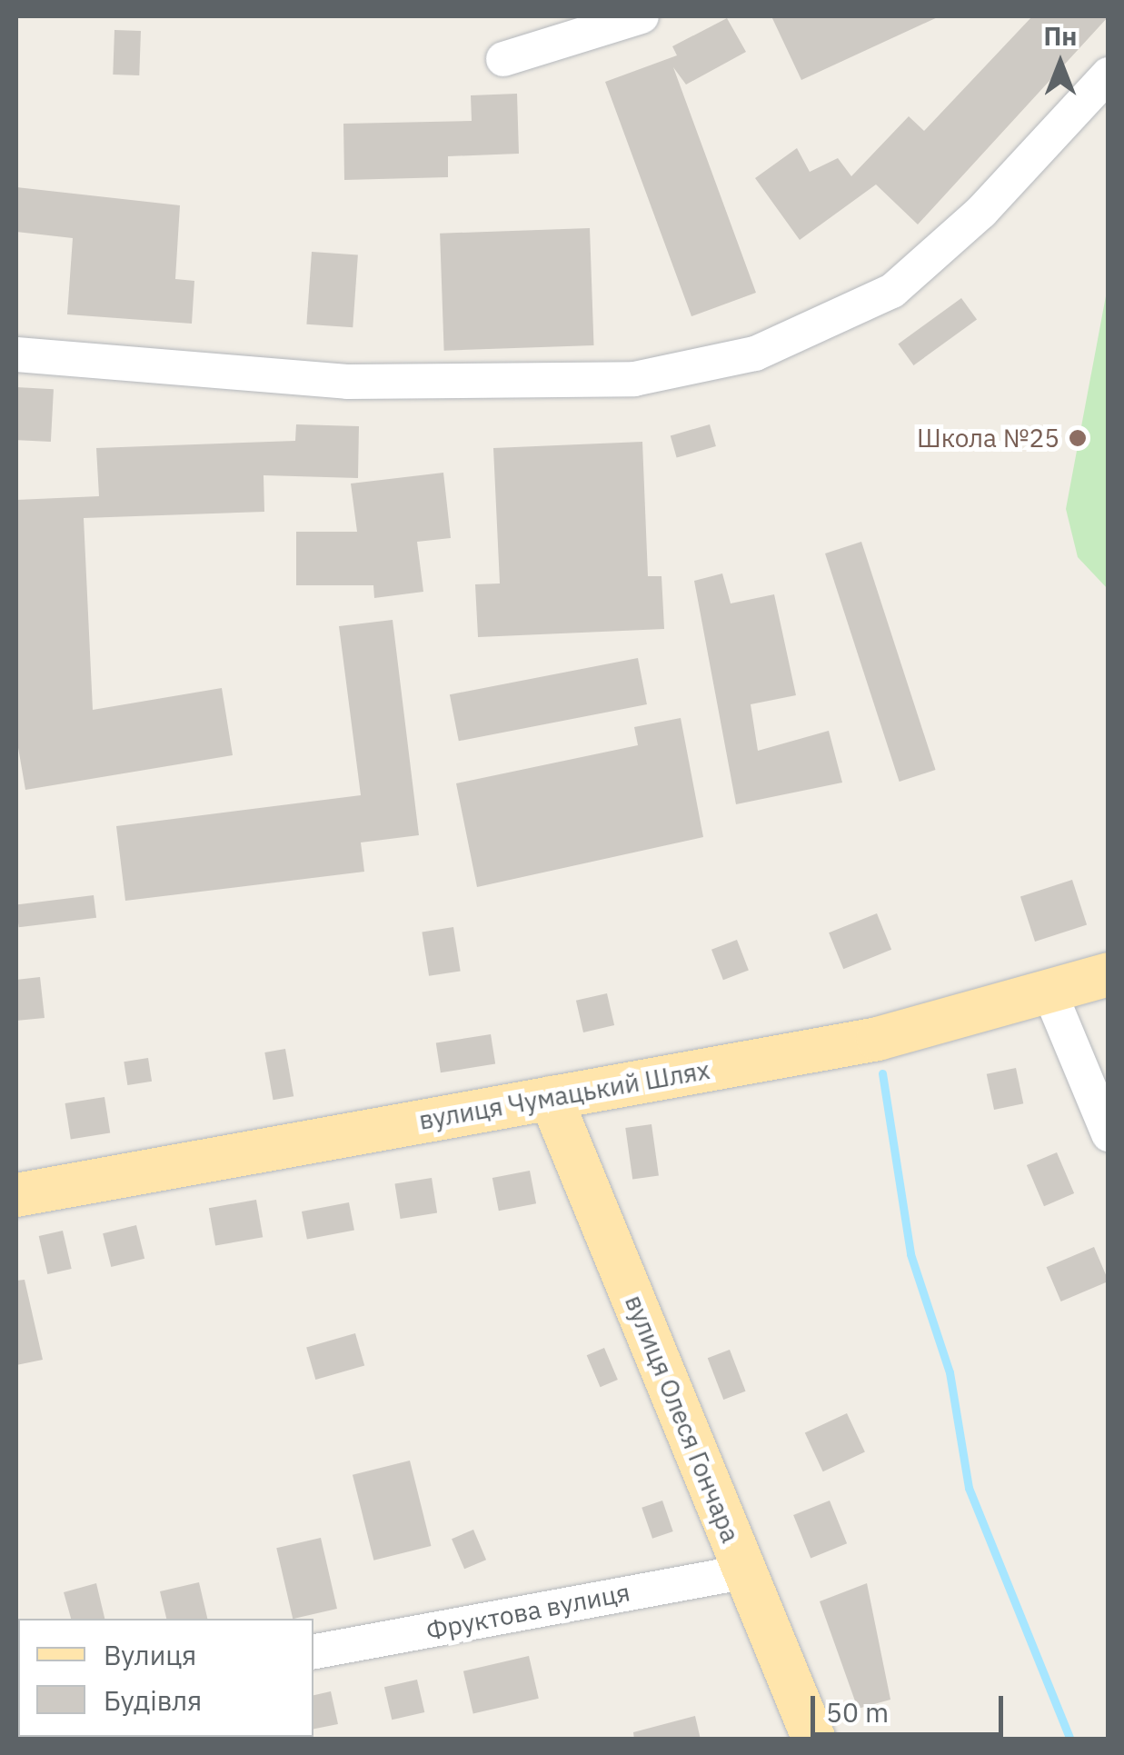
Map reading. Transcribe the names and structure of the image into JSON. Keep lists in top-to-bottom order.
{
  "streets": {
    "main road": ["вулиця Чумацький Шлях", "вулиця Олеся Гончара"],
    "street": ["Фруктова вулиця"]
  },
  "crossings": [
    ["вулиця Чумацький Шлях", "вулиця Олеся Гончара"],
    ["вулиця Олеся Гончара", "Фруктова вулиця"]
  ],
  "places": ["Школа №25"],
  "legend": ["Вулиця", "Будівля"],
  "scale_bar": "50 m",
  "north": "top"
}
